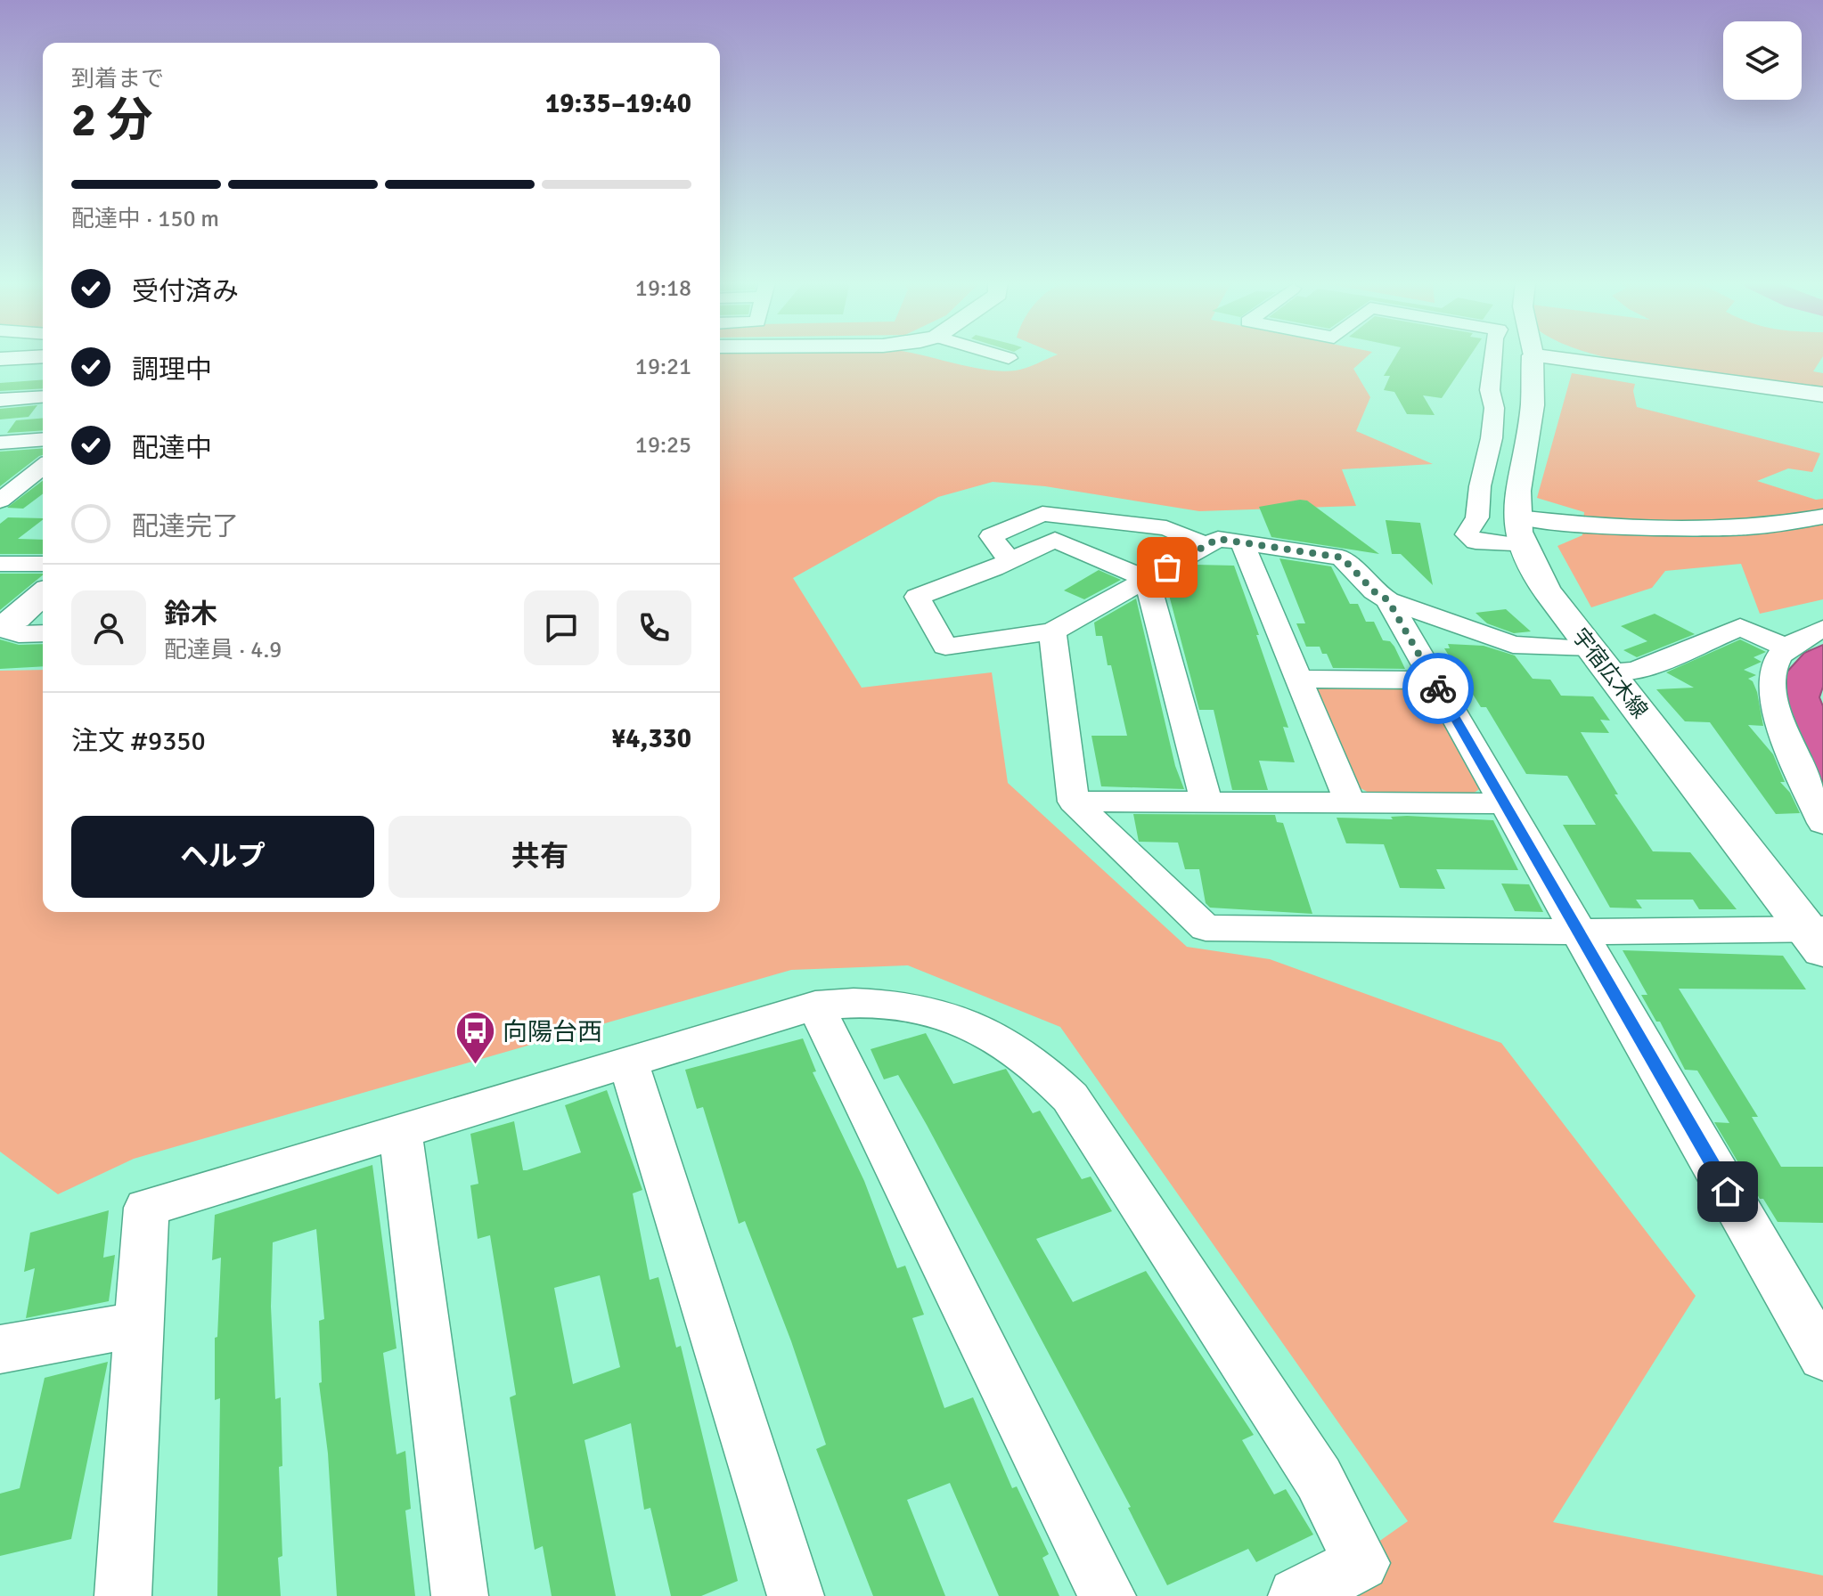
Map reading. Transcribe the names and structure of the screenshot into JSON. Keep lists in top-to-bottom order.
{
  "streets": {
    "street": ["宇宿広木線"]
  },
  "places": {
    "bus stop": ["向陽台西"]
  },
  "page": {
    "heading": ["2 分", "到着まで", "19:35–19:40"],
    "panel": [
      "鈴木",
      "配達員 · 4.9",
      "注文 #9350",
      "¥4,330"
    ],
    "bar": "配達中 · 150 m",
    "list": [
      ["受付済み", "19:18"],
      ["調理中", "19:21"],
      ["配達中", "19:25"],
      "配達完了"
    ],
    "buttons": ["ヘルプ", "共有"]
  }
}
